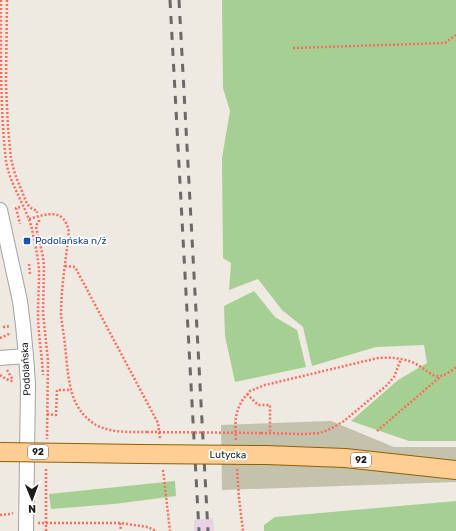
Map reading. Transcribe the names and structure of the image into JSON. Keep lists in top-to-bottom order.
{
  "streets": {
    "main road": ["92", "Lutycka"],
    "street": ["Podolańska"]
  },
  "places": {
    "transit": ["Podolańska n/ż"]
  },
  "north": "bottom"
}
